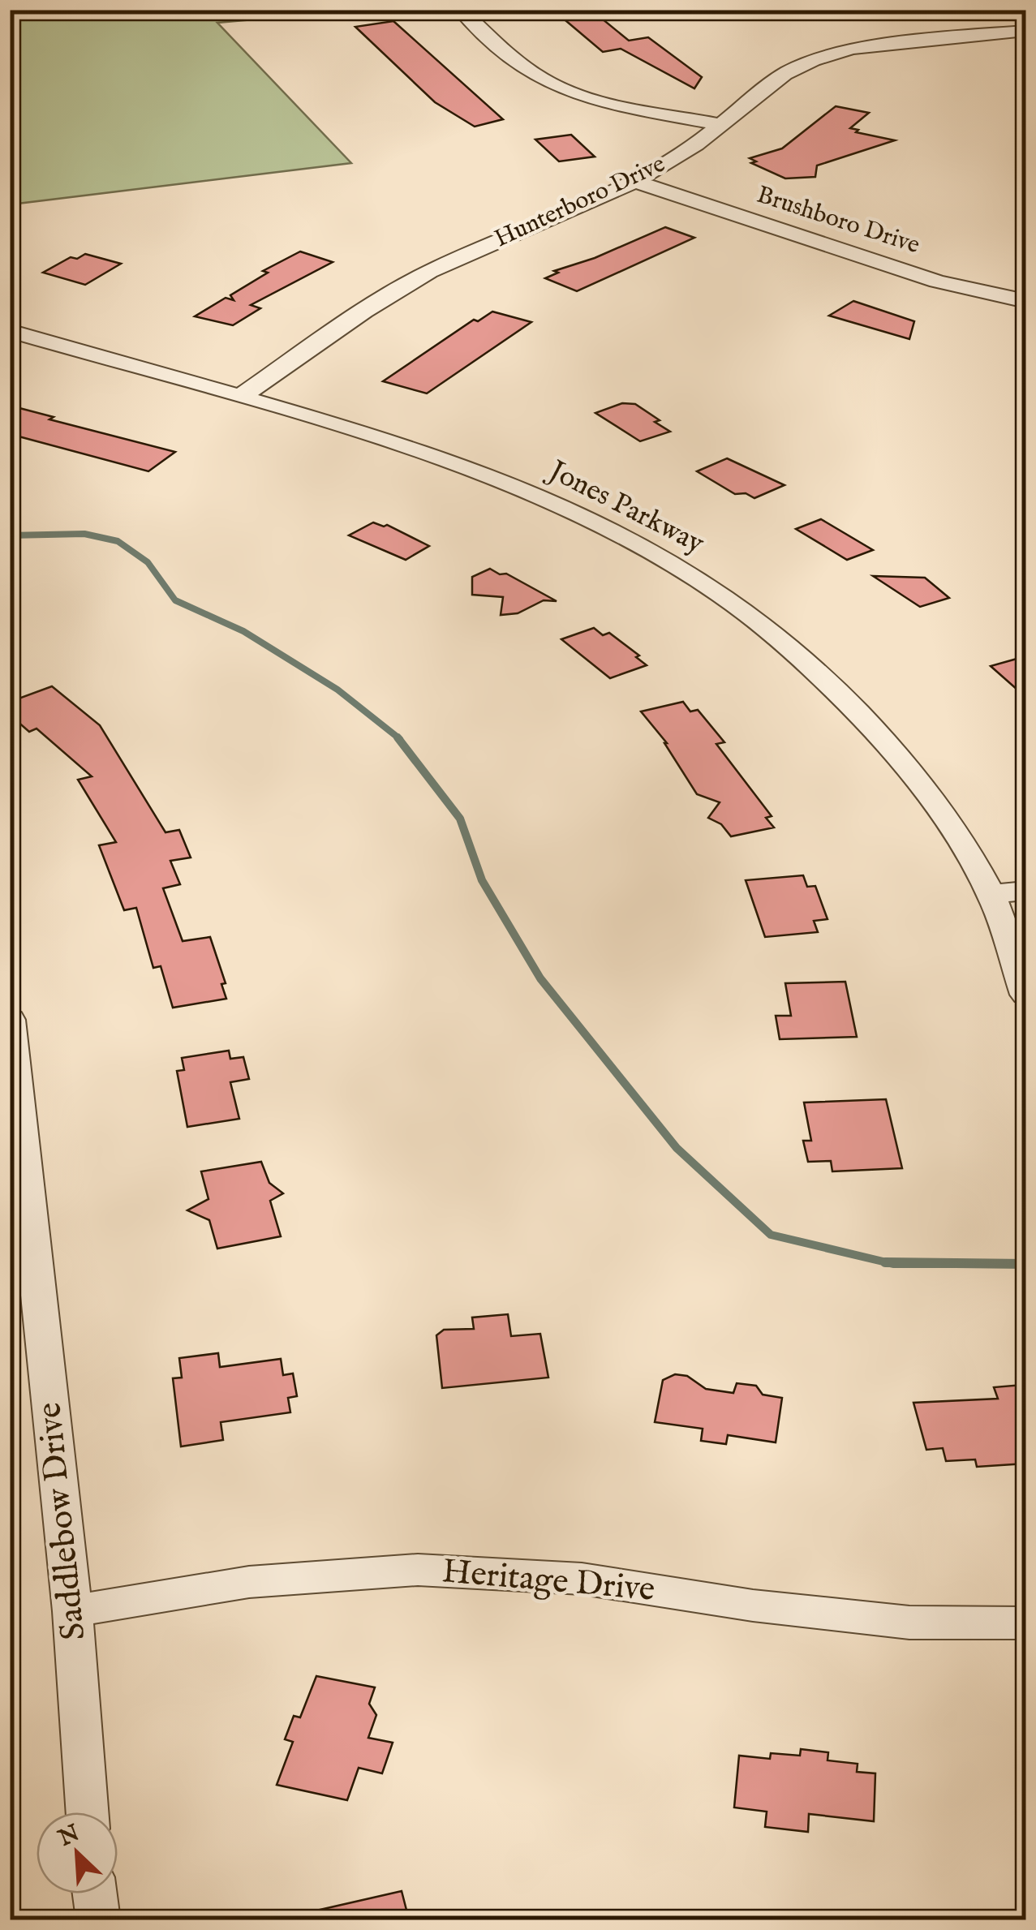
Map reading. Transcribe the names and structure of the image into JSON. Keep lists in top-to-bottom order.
{
  "streets": {
    "street": [
      "Hunterboro Drive",
      "Brushboro Drive",
      "Jones Parkway",
      "Saddlebow Drive",
      "Heritage Drive"
    ]
  },
  "crossings": [
    ["Hunterboro Drive", "Brushboro Drive"],
    ["Hunterboro Drive", "Jones Parkway"],
    ["Saddlebow Drive", "Heritage Drive"]
  ],
  "north": "top left"
}
